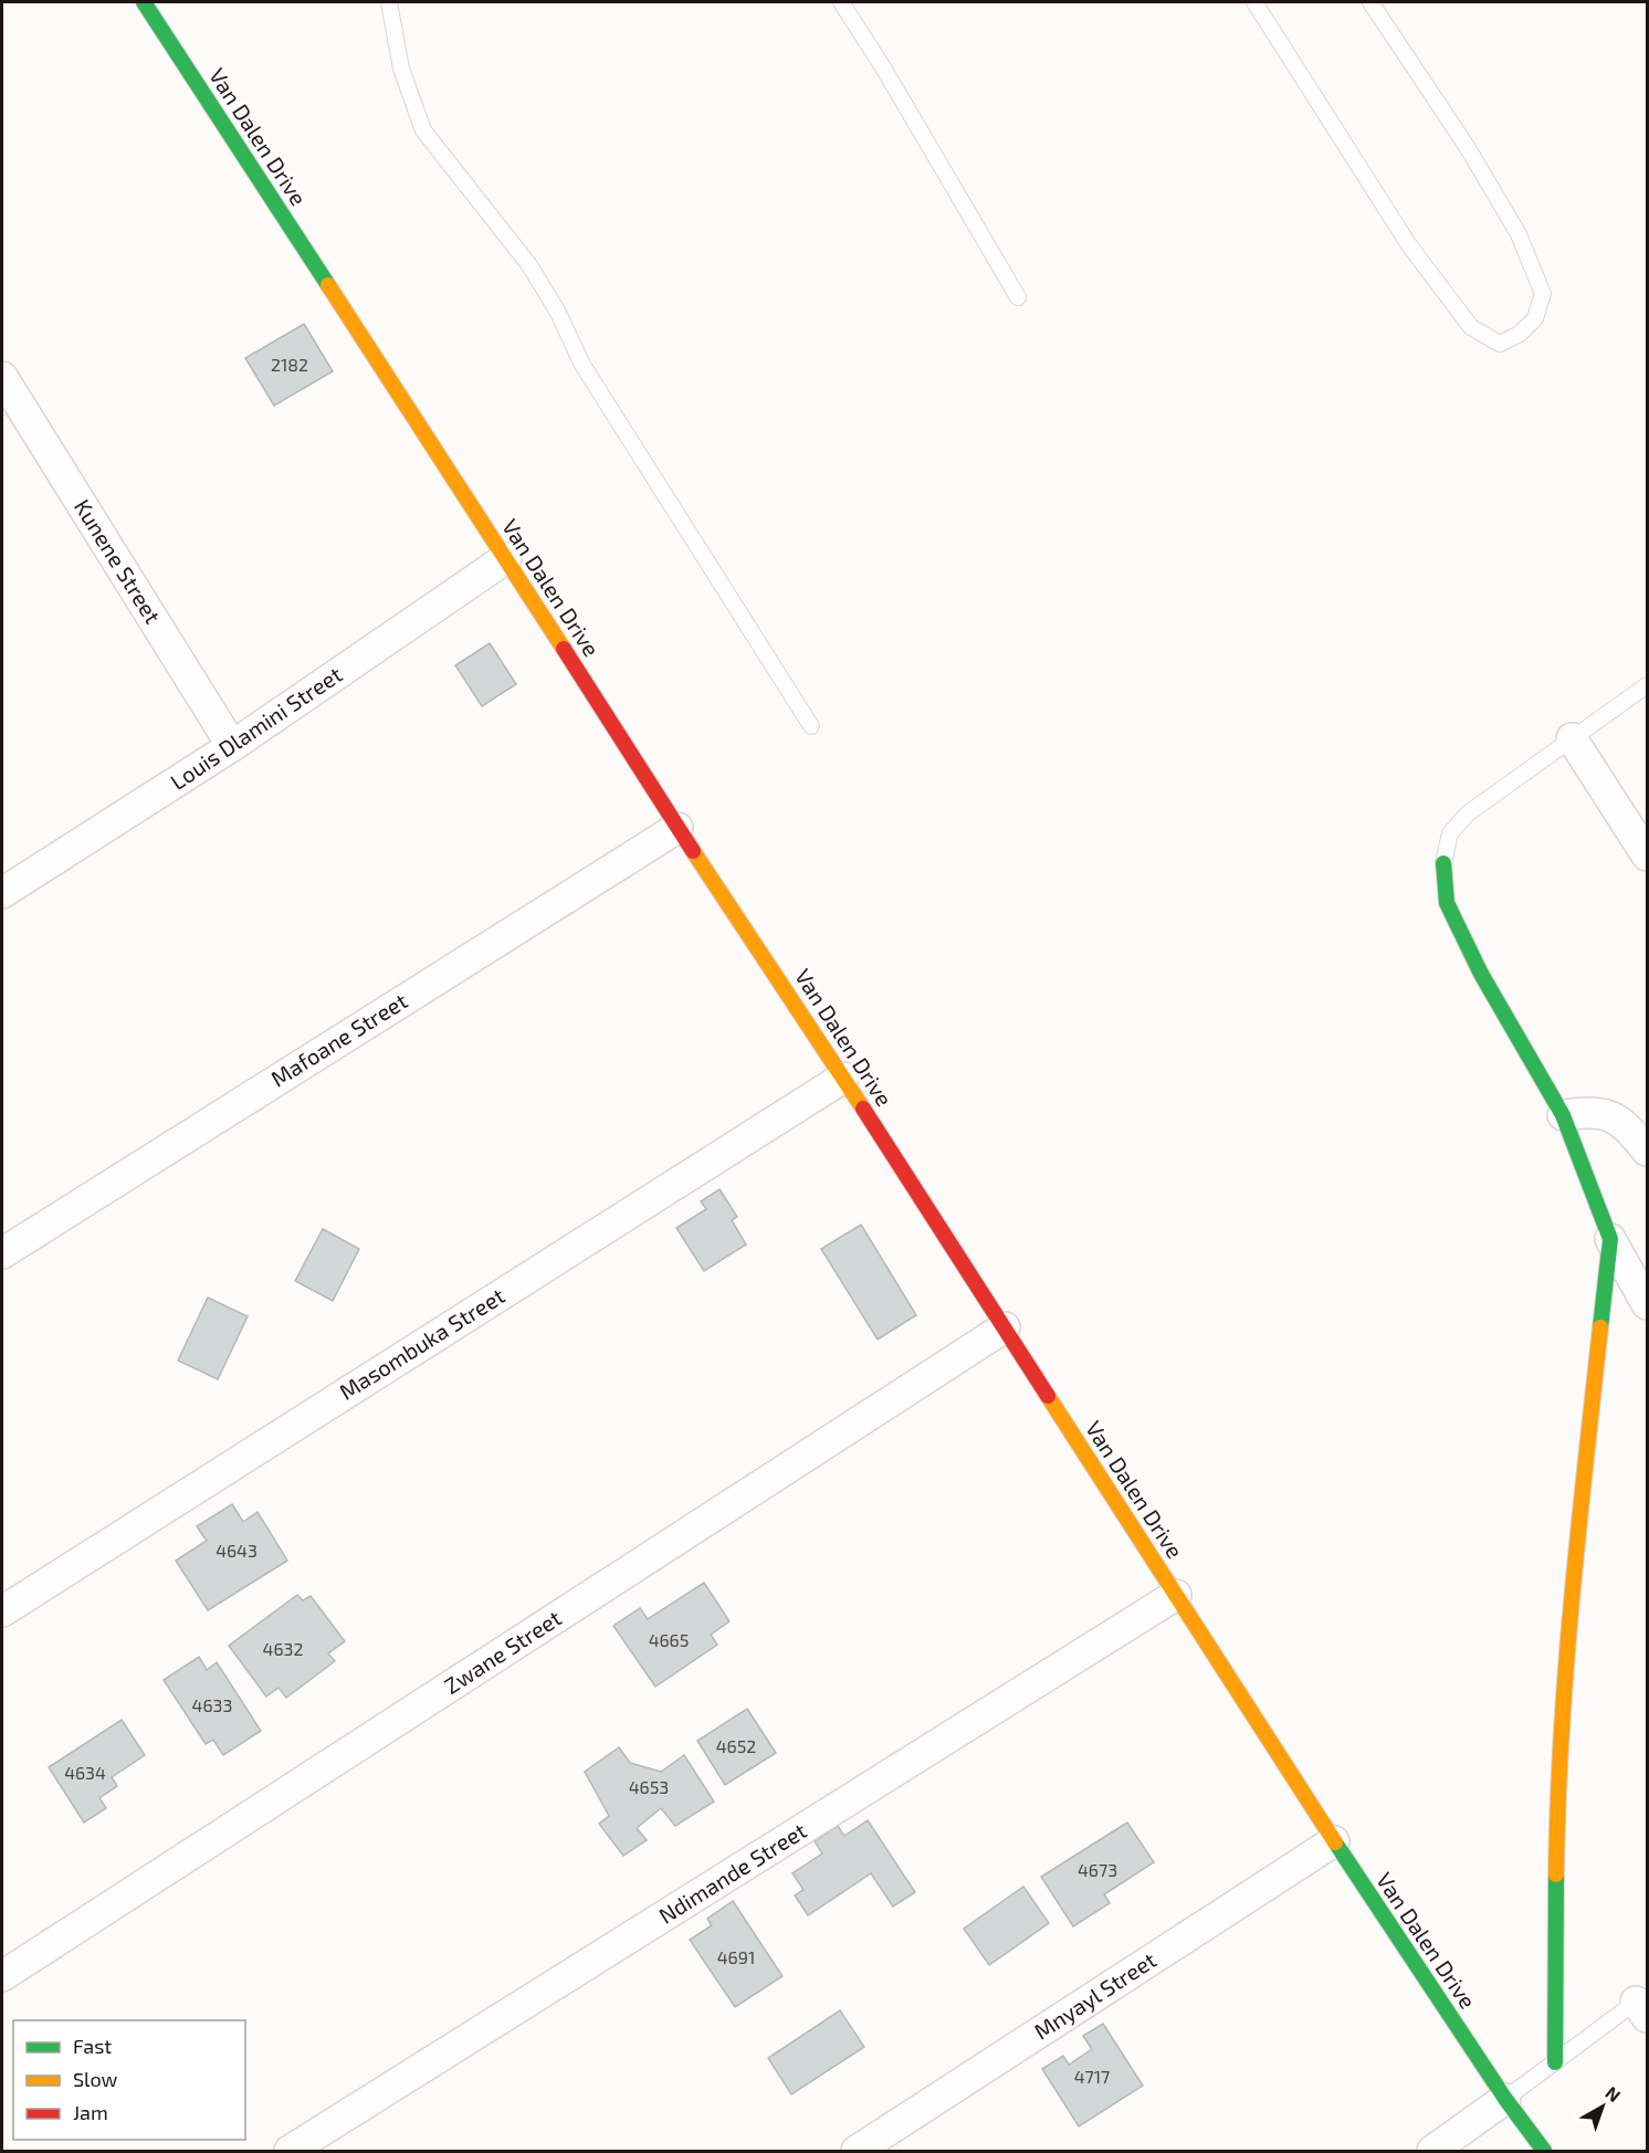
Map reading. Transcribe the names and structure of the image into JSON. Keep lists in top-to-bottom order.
{
  "streets": {
    "street": [
      "Van Dalen Drive",
      "Kunene Street",
      "Louis Dlamini Street",
      "Mafoane Street",
      "Masombuka Street",
      "Zwane Street",
      "Ndimande Street",
      "Mnyayl Street"
    ]
  },
  "crossings": [
    ["Van Dalen Drive", "Louis Dlamini Street"],
    ["Van Dalen Drive", "Mafoane Street"],
    ["Van Dalen Drive", "Masombuka Street"],
    ["Van Dalen Drive", "Zwane Street"],
    ["Van Dalen Drive", "Ndimande Street"],
    ["Van Dalen Drive", "Mnyayl Street"],
    ["Kunene Street", "Louis Dlamini Street"]
  ],
  "house_numbers": [
    "2182",
    "4643",
    "4665",
    "4632",
    "4633",
    "4652",
    "4634",
    "4653",
    "4673",
    "4691",
    "4717"
  ],
  "legend": ["Fast", "Slow", "Jam"],
  "north": "top right"
}
